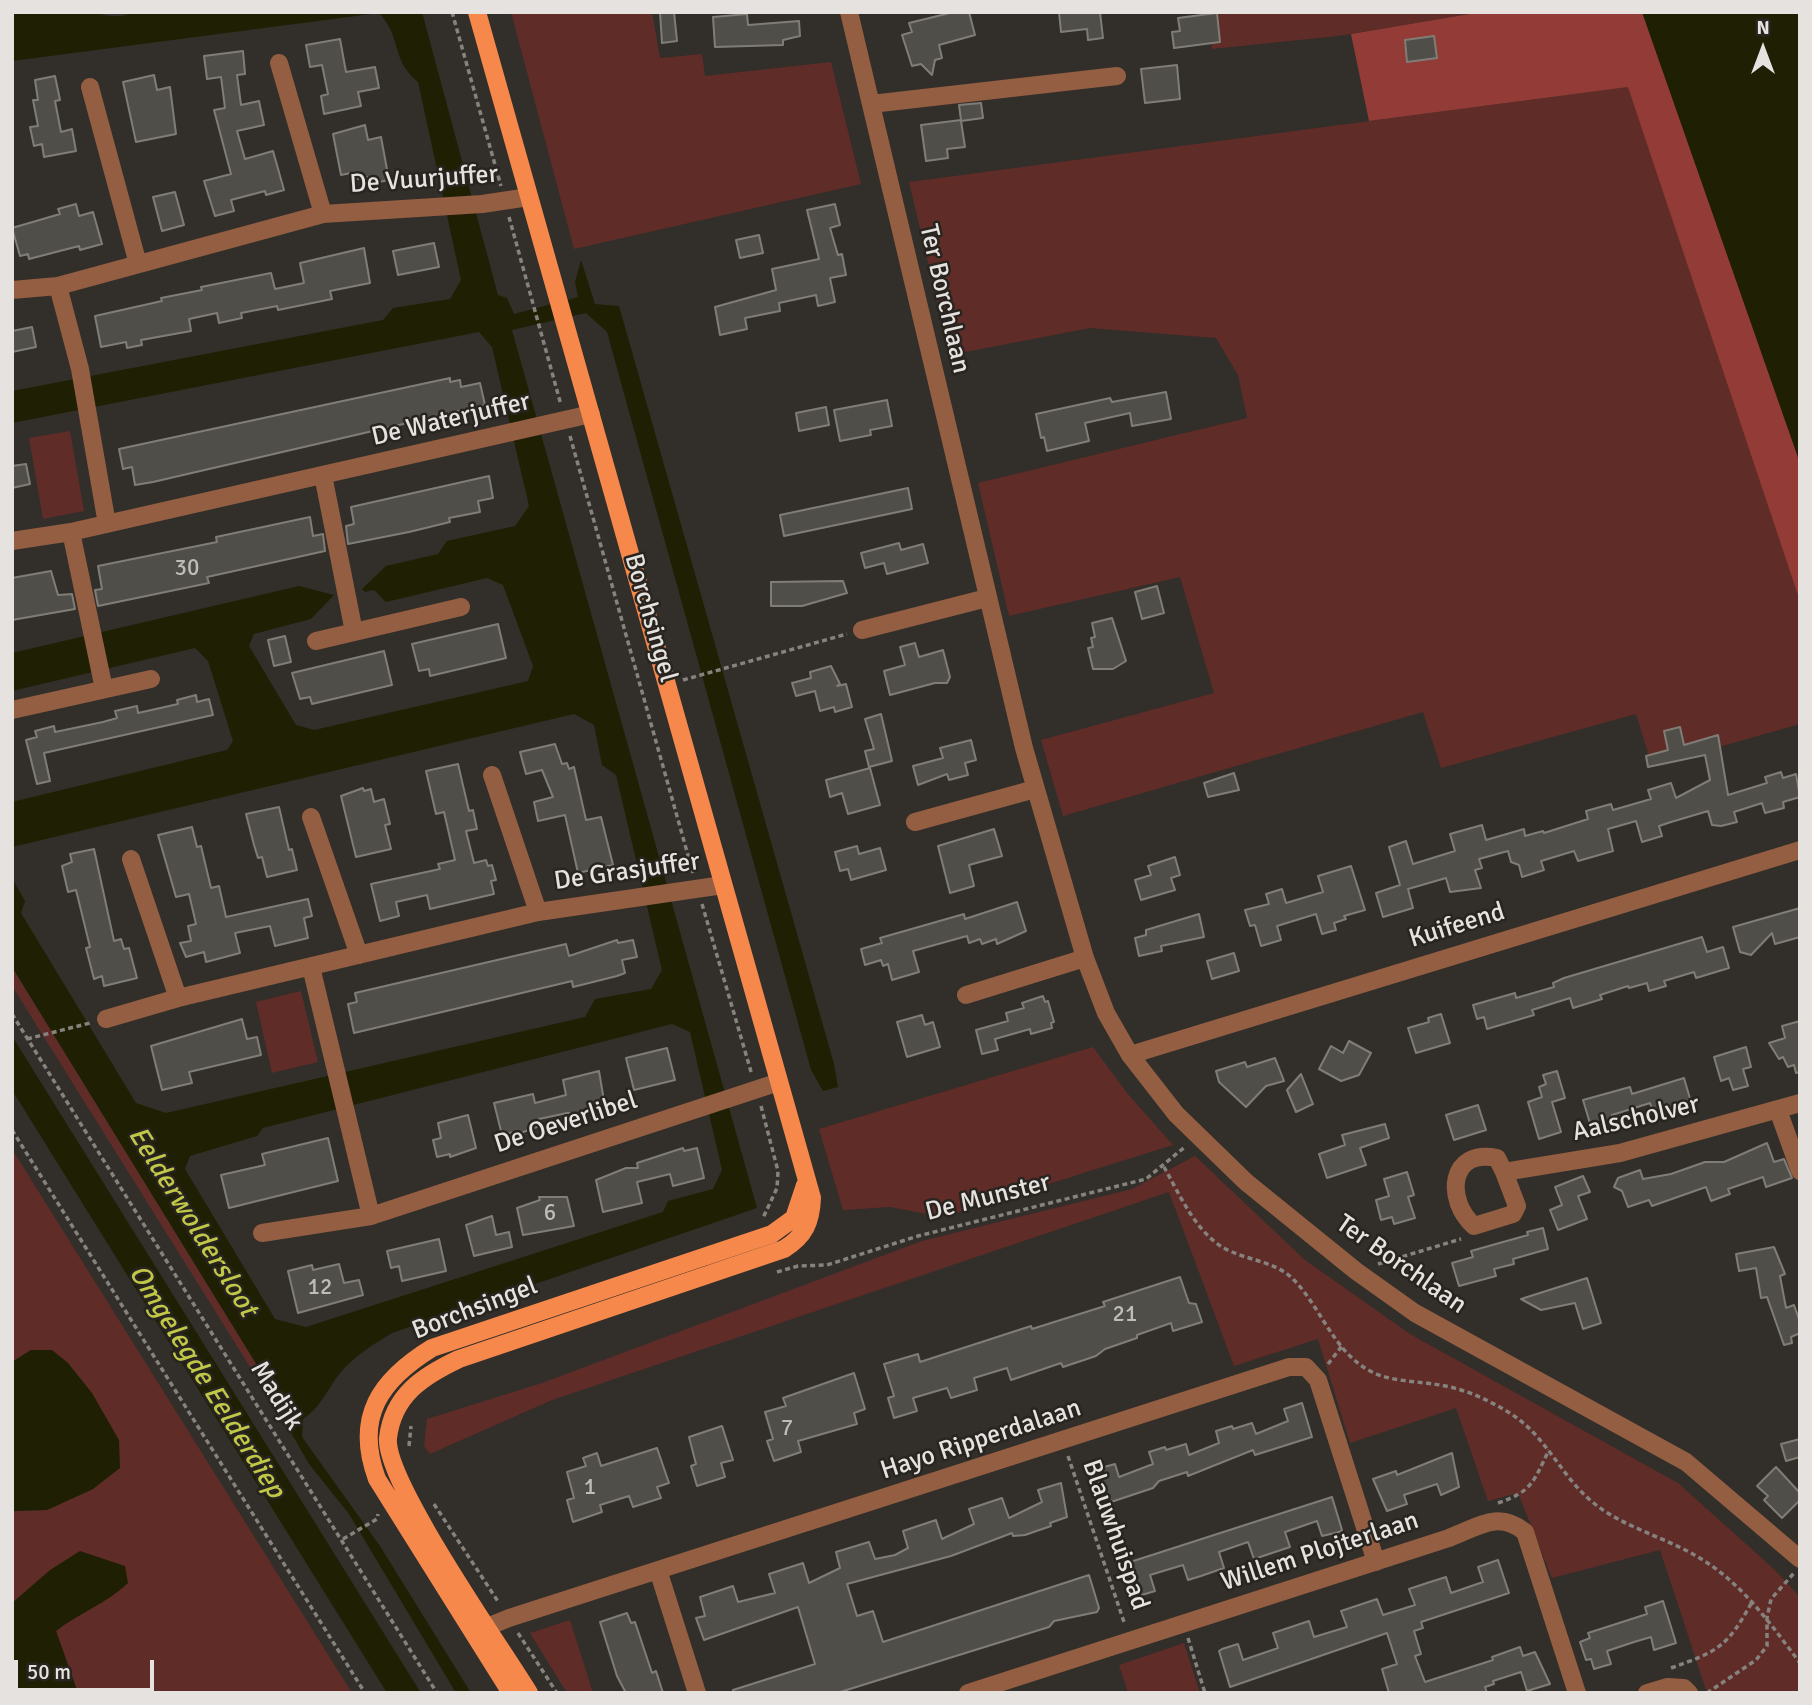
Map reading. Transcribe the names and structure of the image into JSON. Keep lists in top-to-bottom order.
{
  "streets": {
    "main road": ["Borchsingel"],
    "street": [
      "De Vuurjuffer",
      "Ter Borchlaan",
      "De Waterjuffer",
      "De Grasjuffer",
      "Kuifeend",
      "Aalscholver",
      "De Oeverlibel",
      "Hayo Ripperdalaan",
      "Willem Plojterlaan"
    ],
    "path": ["De Munster", "Madijk", "Blauwhuispad"]
  },
  "crossings": [
    ["De Vuurjuffer", "Borchsingel"],
    ["Ter Borchlaan", "Kuifeend"],
    ["Ter Borchlaan", "De Munster"],
    ["De Waterjuffer", "Borchsingel"],
    ["Borchsingel", "De Grasjuffer"],
    ["Borchsingel", "De Oeverlibel"],
    ["Borchsingel", "De Munster"],
    ["Borchsingel", "Hayo Ripperdalaan"],
    ["Hayo Ripperdalaan", "Blauwhuispad"],
    ["Hayo Ripperdalaan", "Willem Plojterlaan"],
    ["Blauwhuispad", "Willem Plojterlaan"]
  ],
  "water": ["Eelderwoldersloot", "Omgelegde Eelderdiep"],
  "house_numbers": [
    "30",
    "6",
    "12",
    "21",
    "7",
    "1"
  ],
  "scale_bar": "50 m",
  "north": "top"
}
